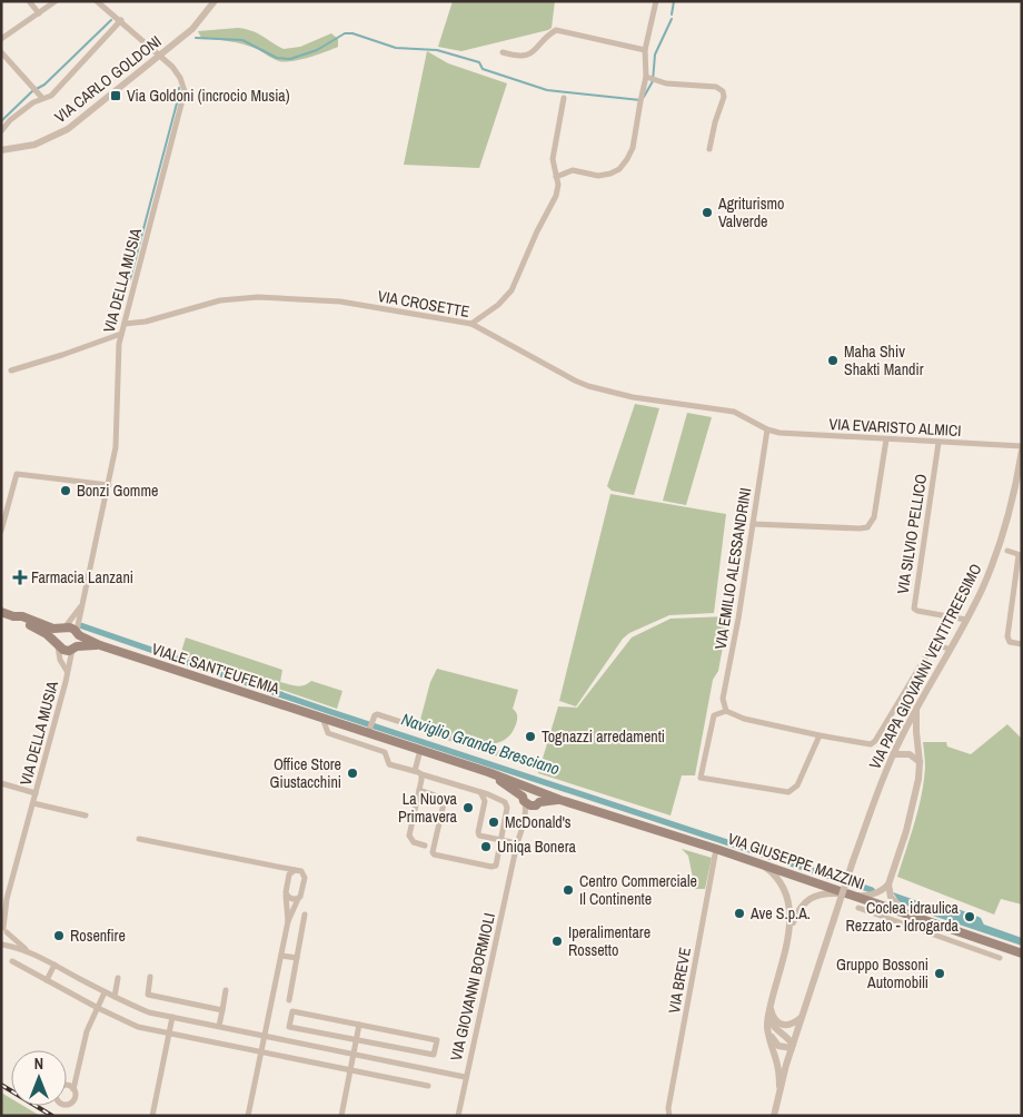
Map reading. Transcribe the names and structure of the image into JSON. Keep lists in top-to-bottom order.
{
  "streets": {
    "main road": ["VIALE SANT'EUFEMIA", "VIA GIUSEPPE MAZZINI"],
    "street": [
      "VIA CARLO GOLDONI",
      "VIA DELLA MUSIA",
      "VIA CROSETTE",
      "VIA EVARISTO ALMICI",
      "VIA SILVIO PELLICO",
      "VIA EMILIO ALESSANDRINI",
      "VIA PAPA GIOVANNI VENTITREESIMO",
      "VIA BREVE",
      "VIA GIOVANNI BORMIOLI"
    ]
  },
  "crossings": [
    ["VIA CARLO GOLDONI", "VIA DELLA MUSIA"],
    ["VIA DELLA MUSIA", "VIA CROSETTE"],
    ["VIA DELLA MUSIA", "VIALE SANT'EUFEMIA"],
    ["VIA DELLA MUSIA", "VIA GIOVANNI BORMIOLI"],
    ["VIA CROSETTE", "VIA EVARISTO ALMICI"],
    ["VIA CROSETTE", "VIA EMILIO ALESSANDRINI"],
    ["VIA EVARISTO ALMICI", "VIA SILVIO PELLICO"],
    ["VIA EVARISTO ALMICI", "VIA EMILIO ALESSANDRINI"],
    ["VIA SILVIO PELLICO", "VIA PAPA GIOVANNI VENTITREESIMO"],
    ["VIALE SANT'EUFEMIA", "VIA GIUSEPPE MAZZINI"],
    ["VIA GIUSEPPE MAZZINI", "VIA BREVE"]
  ],
  "water": ["Naviglio Grande Bresciano"],
  "places": {
    "transit": ["Via Goldoni (incrocio Musia)"],
    "other": [
      "Agriturismo Valverde",
      "Maha Shiv Shakti Mandir",
      "Bonzi Gomme",
      "Tognazzi arredamenti",
      "Office Store Giustacchini",
      "La Nuova Primavera",
      "McDonald's",
      "Uniqa Bonera",
      "Centro Commerciale Il Continente",
      "Ave S.p.A.",
      "Coclea idraulica Rezzato - Idrogarda",
      "Rosenfire",
      "Iperalimentare Rossetto",
      "Gruppo Bossoni Automobili"
    ],
    "health": ["Farmacia Lanzani"]
  },
  "north": "top"
}
